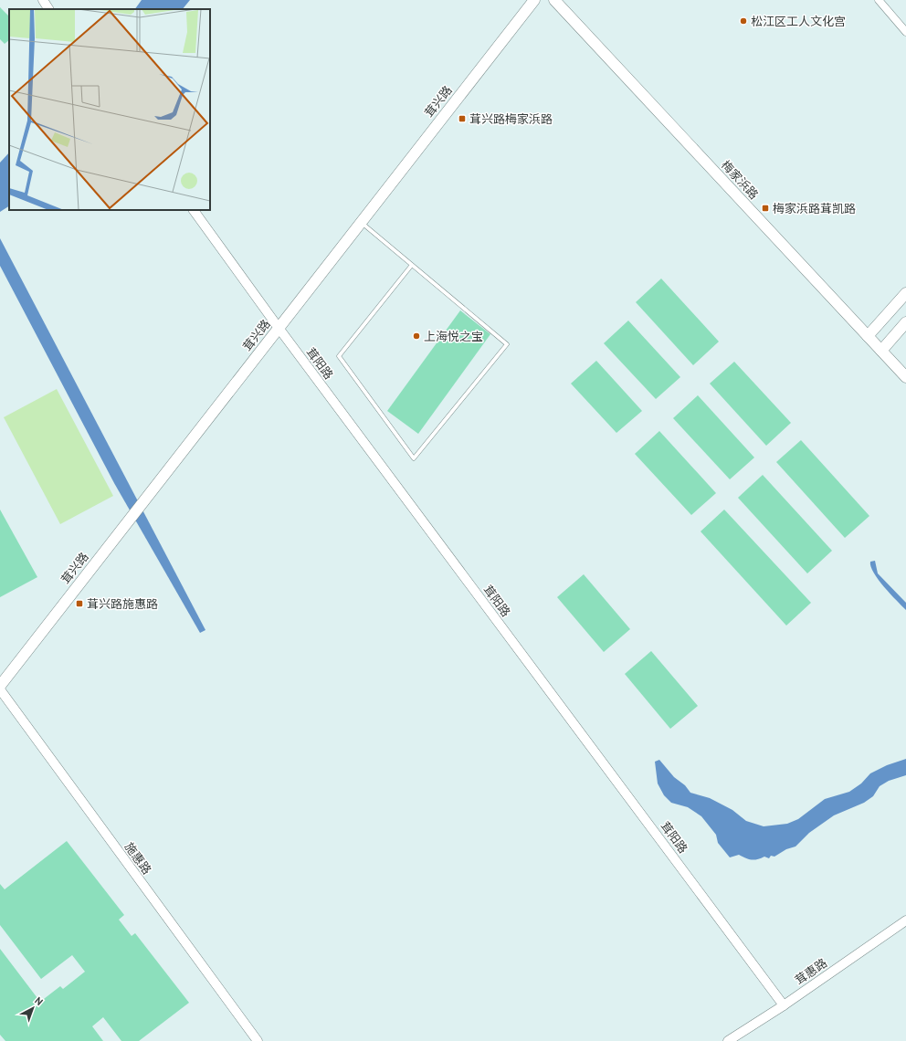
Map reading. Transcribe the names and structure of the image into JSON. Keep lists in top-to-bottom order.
{
  "streets": {
    "main road": ["茸兴路", "梅家浜路"],
    "street": ["茸阳路", "施惠路", "茸惠路"]
  },
  "crossings": [
    ["茸兴路", "茸阳路"],
    ["茸阳路", "茸惠路"]
  ],
  "places": {
    "other": ["松江区工人文化宫", "上海悦之宝"],
    "transit": ["茸兴路梅家浜路", "梅家浜路茸凯路", "茸兴路施惠路"]
  },
  "north": "top right"
}
